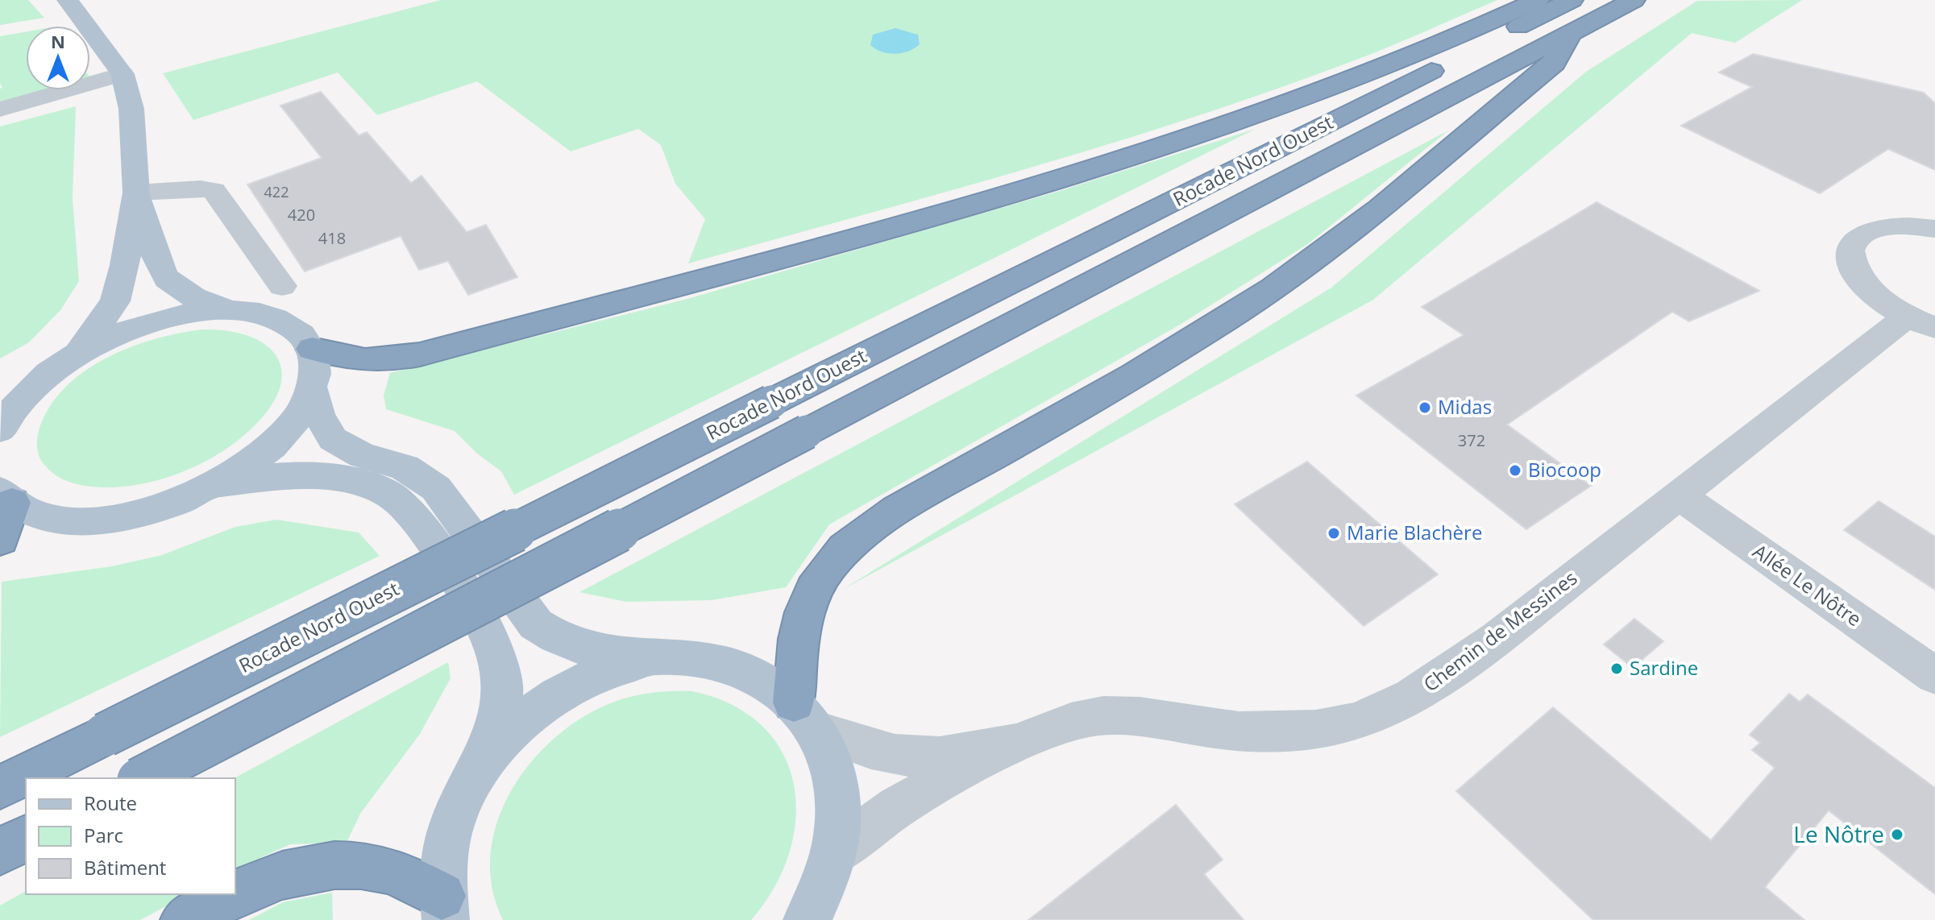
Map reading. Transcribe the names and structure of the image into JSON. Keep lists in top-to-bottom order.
{
  "streets": {
    "highway": ["Rocade Nord Ouest"],
    "street": ["Allée Le Nôtre", "Chemin de Messines"]
  },
  "crossings": [
    ["Allée Le Nôtre", "Chemin de Messines"]
  ],
  "places": [
    "Midas",
    "Biocoop",
    "Marie Blachère",
    "Sardine",
    "Le Nôtre"
  ],
  "house_numbers": [
    "422",
    "420",
    "418",
    "372"
  ],
  "legend": ["Route", "Parc", "Bâtiment"],
  "north": "top"
}
